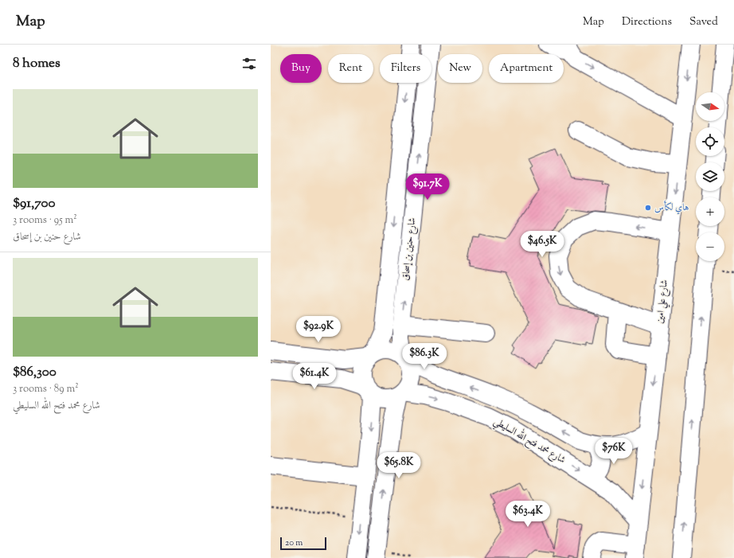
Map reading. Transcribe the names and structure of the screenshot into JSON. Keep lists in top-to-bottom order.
{
  "streets": {
    "street": ["شارع حنين بن إسحاق", "شارع علي امين", "شارع محمد فتح الله السليطي"]
  },
  "crossings": [
    ["شارع حنين بن إسحاق", "شارع محمد فتح الله السليطي"],
    ["شارع علي امين", "شارع محمد فتح الله السليطي"]
  ],
  "places": ["هاي لكأس"],
  "scale_bar": "20 m",
  "north": "right",
  "page": {
    "header": "Map",
    "nav": ["Map", "Directions", "Saved"],
    "heading": "8 homes",
    "chip": [
      "Buy",
      "Rent",
      "Filters",
      "New",
      "Apartment"
    ],
    "list": [
      {
        "name": "$91,700",
        "note": "3 rooms · 95 m² · شارع حنين بن إسحاق"
      },
      {
        "name": "$86,300",
        "note": "3 rooms · 89 m² · شارع محمد فتح الله السليطي"
      }
    ],
    "map_buttons": ["+", "−"],
    "price": [
      "$91.7K",
      "$46.5K",
      "$92.9K",
      "$86.3K",
      "$61.4K",
      "$76K",
      "$65.8K",
      "$63.4K"
    ],
    "scale": "20 m"
  }
}
